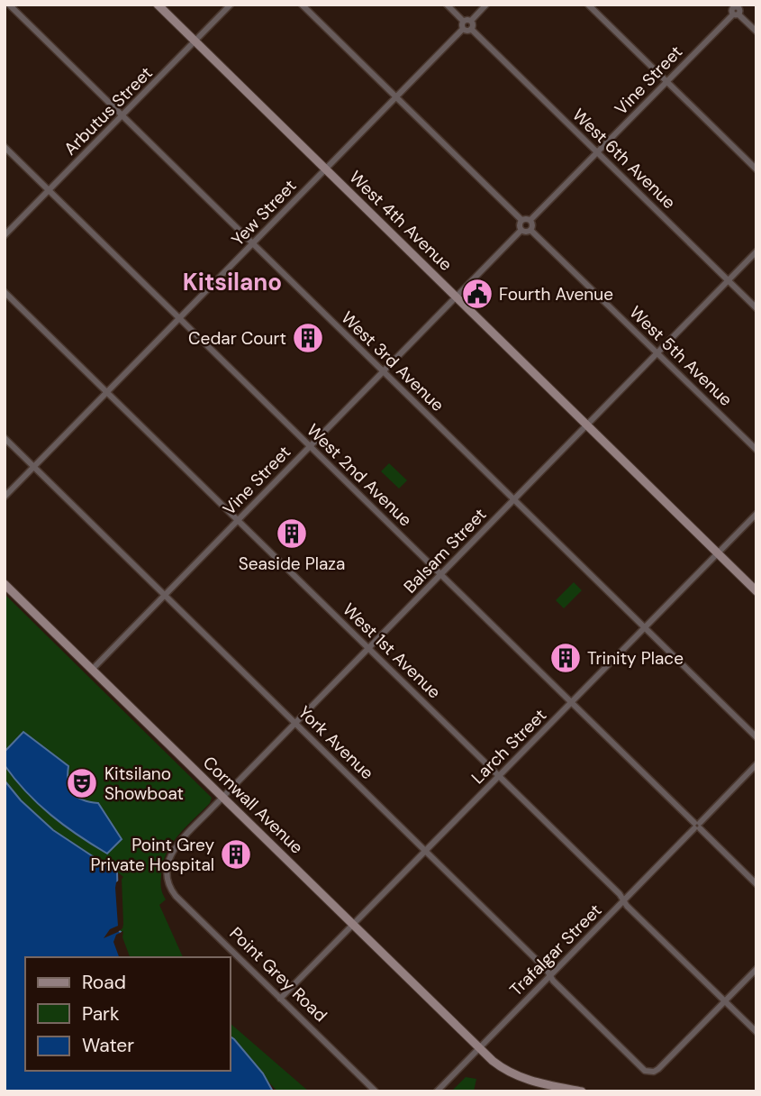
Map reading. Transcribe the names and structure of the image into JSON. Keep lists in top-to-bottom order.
{
  "streets": {
    "main road": ["West 4th Avenue", "Cornwall Avenue"],
    "street": [
      "Vine Street",
      "Arbutus Street",
      "West 6th Avenue",
      "Yew Street",
      "West 5th Avenue",
      "West 3rd Avenue",
      "West 2nd Avenue",
      "Balsam Street",
      "West 1st Avenue",
      "York Avenue",
      "Larch Street",
      "Trafalgar Street",
      "Point Grey Road"
    ]
  },
  "crossings": [
    ["Vine Street", "West 6th Avenue"],
    ["Vine Street", "West 4th Avenue"],
    ["Vine Street", "West 5th Avenue"],
    ["Vine Street", "West 3rd Avenue"],
    ["Vine Street", "West 2nd Avenue"],
    ["Vine Street", "West 1st Avenue"],
    ["Vine Street", "York Avenue"],
    ["Vine Street", "Cornwall Avenue"],
    ["Arbutus Street", "West 4th Avenue"],
    ["Arbutus Street", "West 3rd Avenue"],
    ["Arbutus Street", "West 2nd Avenue"],
    ["West 6th Avenue", "Yew Street"],
    ["West 6th Avenue", "Balsam Street"],
    ["Yew Street", "West 4th Avenue"],
    ["Yew Street", "West 3rd Avenue"],
    ["Yew Street", "West 2nd Avenue"],
    ["Yew Street", "West 1st Avenue"],
    ["Yew Street", "York Avenue"],
    ["West 4th Avenue", "Balsam Street"],
    ["West 4th Avenue", "Larch Street"],
    ["West 5th Avenue", "Balsam Street"],
    ["West 3rd Avenue", "Balsam Street"],
    ["West 3rd Avenue", "Larch Street"],
    ["West 2nd Avenue", "Balsam Street"],
    ["West 2nd Avenue", "Larch Street"],
    ["West 2nd Avenue", "Trafalgar Street"],
    ["Balsam Street", "West 1st Avenue"],
    ["Balsam Street", "York Avenue"],
    ["Balsam Street", "Cornwall Avenue"],
    ["Balsam Street", "Point Grey Road"],
    ["West 1st Avenue", "York Avenue"],
    ["West 1st Avenue", "Larch Street"],
    ["West 1st Avenue", "Trafalgar Street"],
    ["York Avenue", "Larch Street"],
    ["York Avenue", "Trafalgar Street"],
    ["Larch Street", "Cornwall Avenue"],
    ["Larch Street", "Point Grey Road"],
    ["Cornwall Avenue", "Trafalgar Street"]
  ],
  "districts": ["Kitsilano"],
  "places": {
    "public building": ["Fourth Avenue"],
    "building": [
      "Cedar Court",
      "Seaside Plaza",
      "Trinity Place",
      "Point Grey Private Hospital"
    ],
    "theatre": ["Kitsilano Showboat"]
  },
  "legend": ["Road", "Park", "Water"]
}
